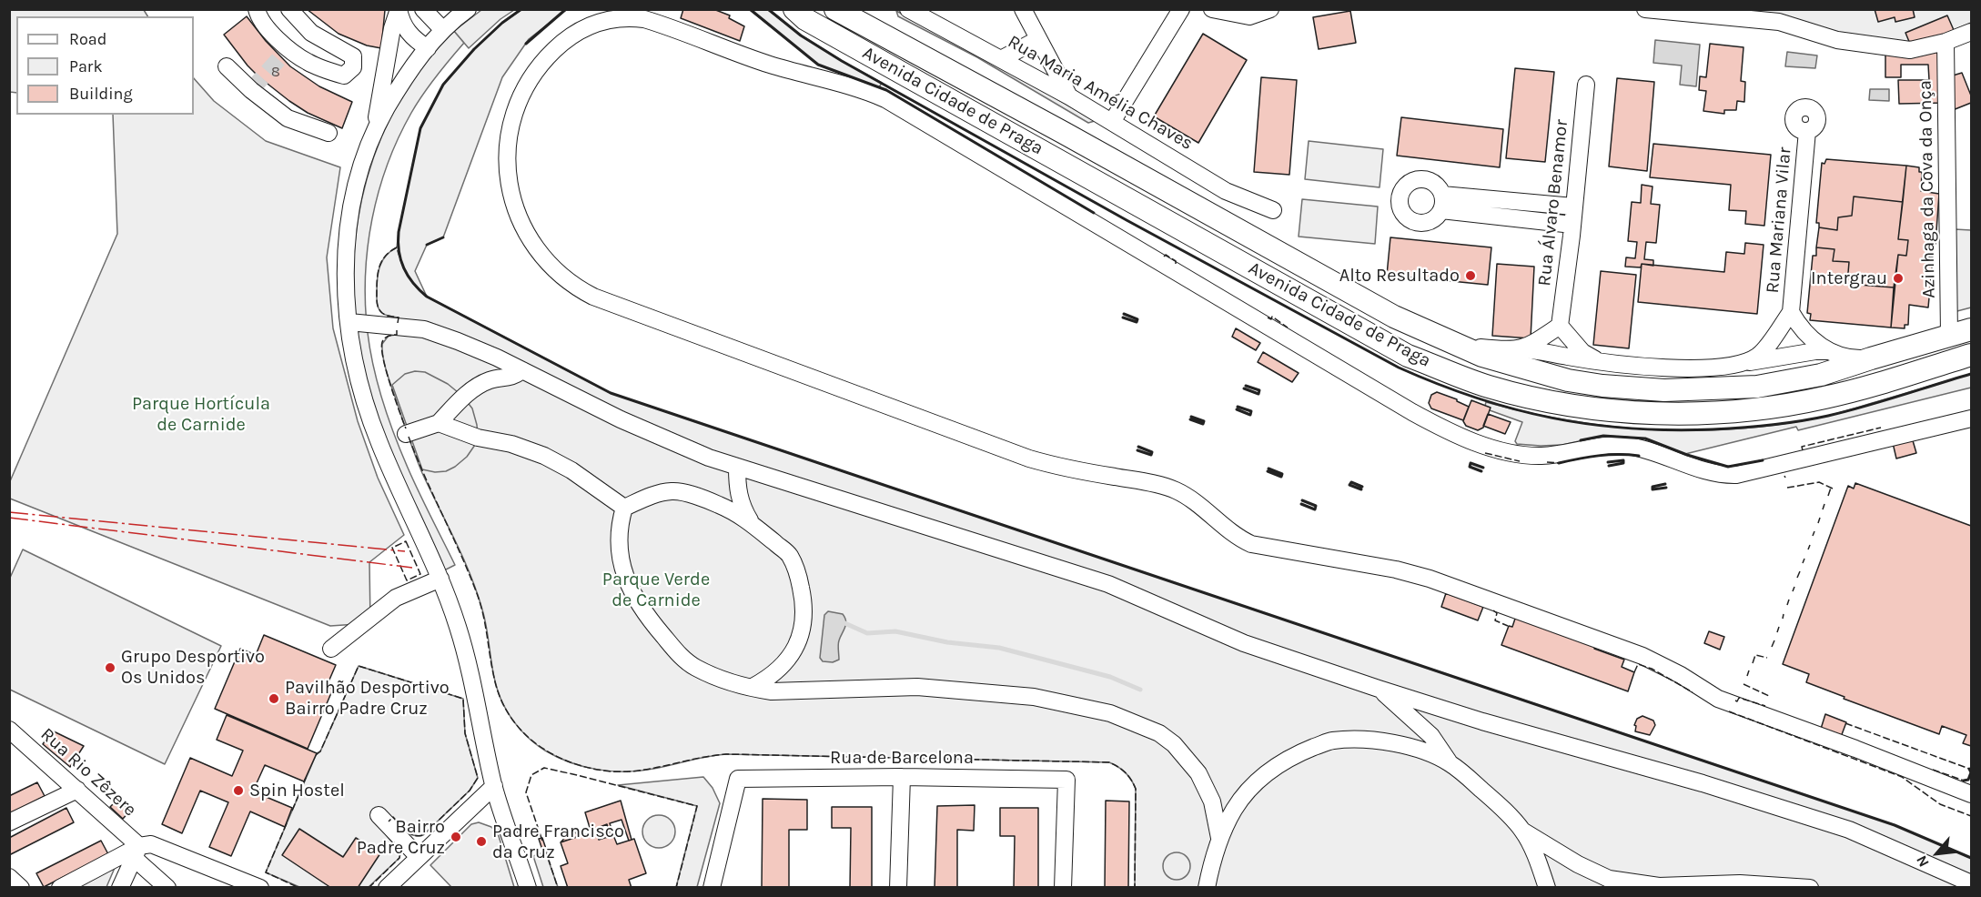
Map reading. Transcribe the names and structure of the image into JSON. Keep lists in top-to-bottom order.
{
  "streets": {
    "main road": ["Avenida Cidade de Praga"],
    "street": [
      "Rua Maria Amélia Chaves",
      "Azinhaga da Cova da Onça",
      "Rua Álvaro Benamor",
      "Rua Mariana Vilar",
      "Rua de Barcelona",
      "Rua Rio Zêzere"
    ]
  },
  "crossings": [
    ["Avenida Cidade de Praga", "Azinhaga da Cova da Onça"]
  ],
  "parks": ["Parque Hortícula de Carnide", "Parque Verde de Carnide"],
  "places": [
    "Alto Resultado",
    "Intergrau",
    "Grupo Desportivo Os Unidos",
    "Pavilhão Desportivo Bairro Padre Cruz",
    "Spin Hostel",
    "Bairro Padre Cruz",
    "Padre Francisco da Cruz"
  ],
  "house_numbers": ["8"],
  "legend": ["Road", "Park", "Building"],
  "north": "bottom left"
}
